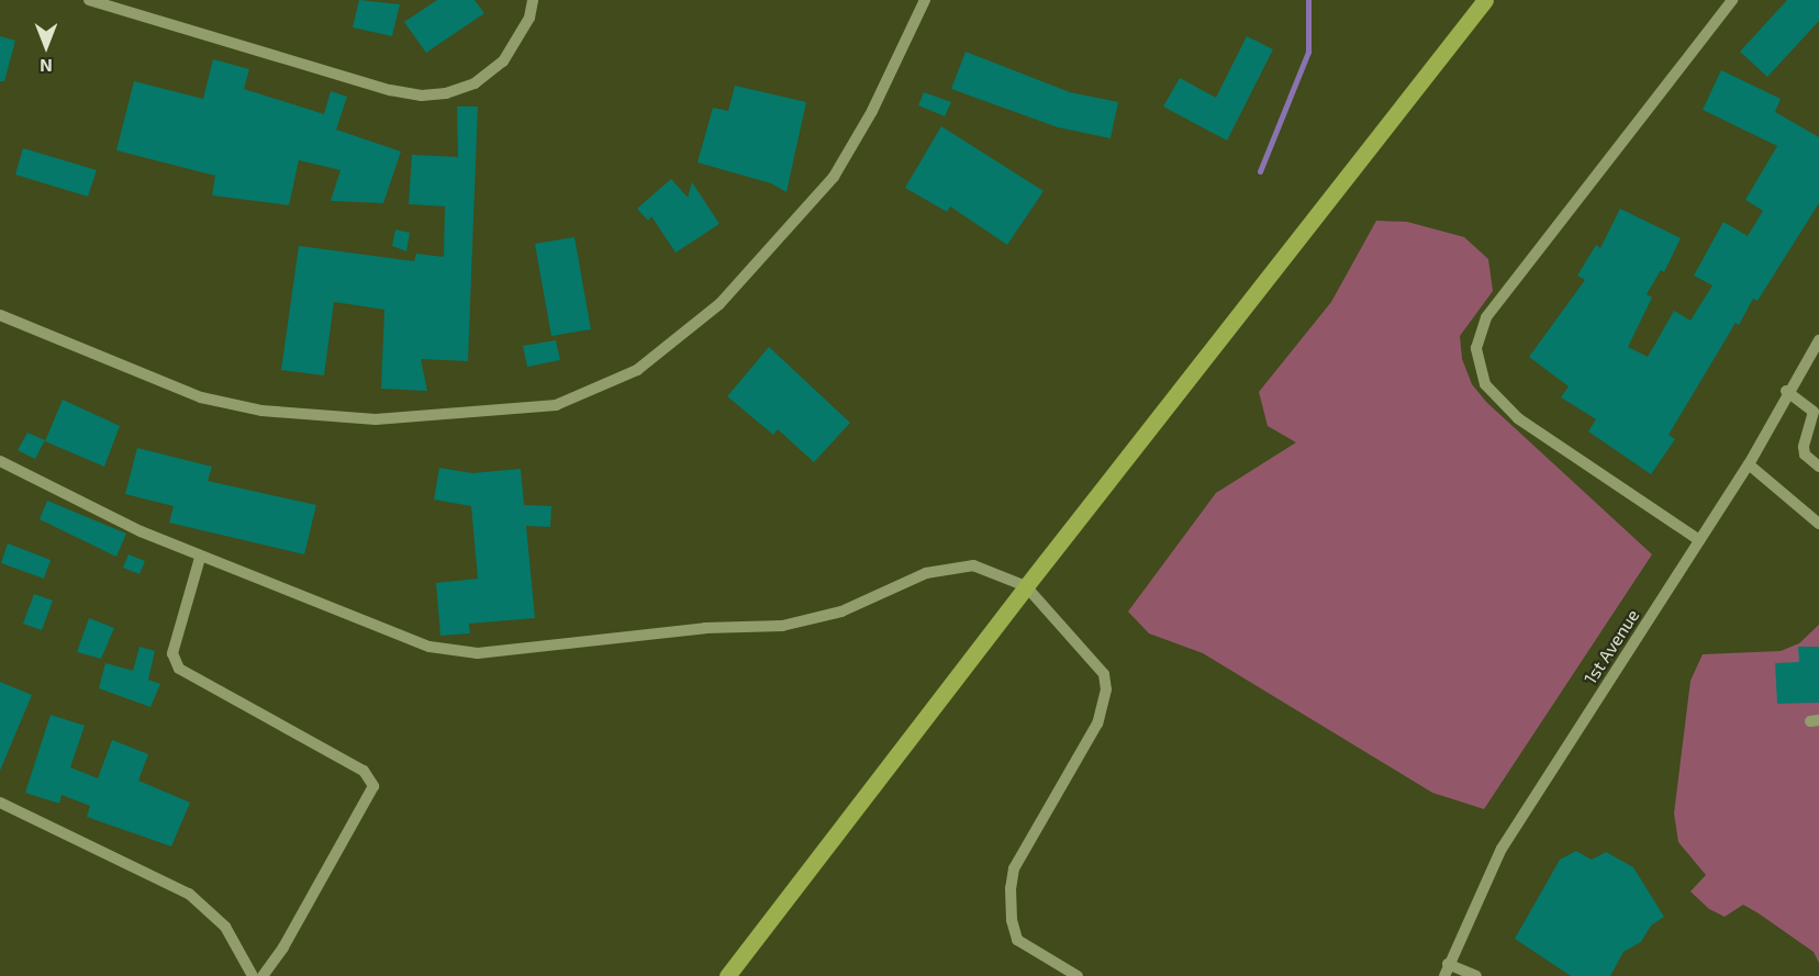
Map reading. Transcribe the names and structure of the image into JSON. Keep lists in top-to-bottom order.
{
  "streets": {
    "street": ["1st Avenue"]
  },
  "north": "bottom"
}
